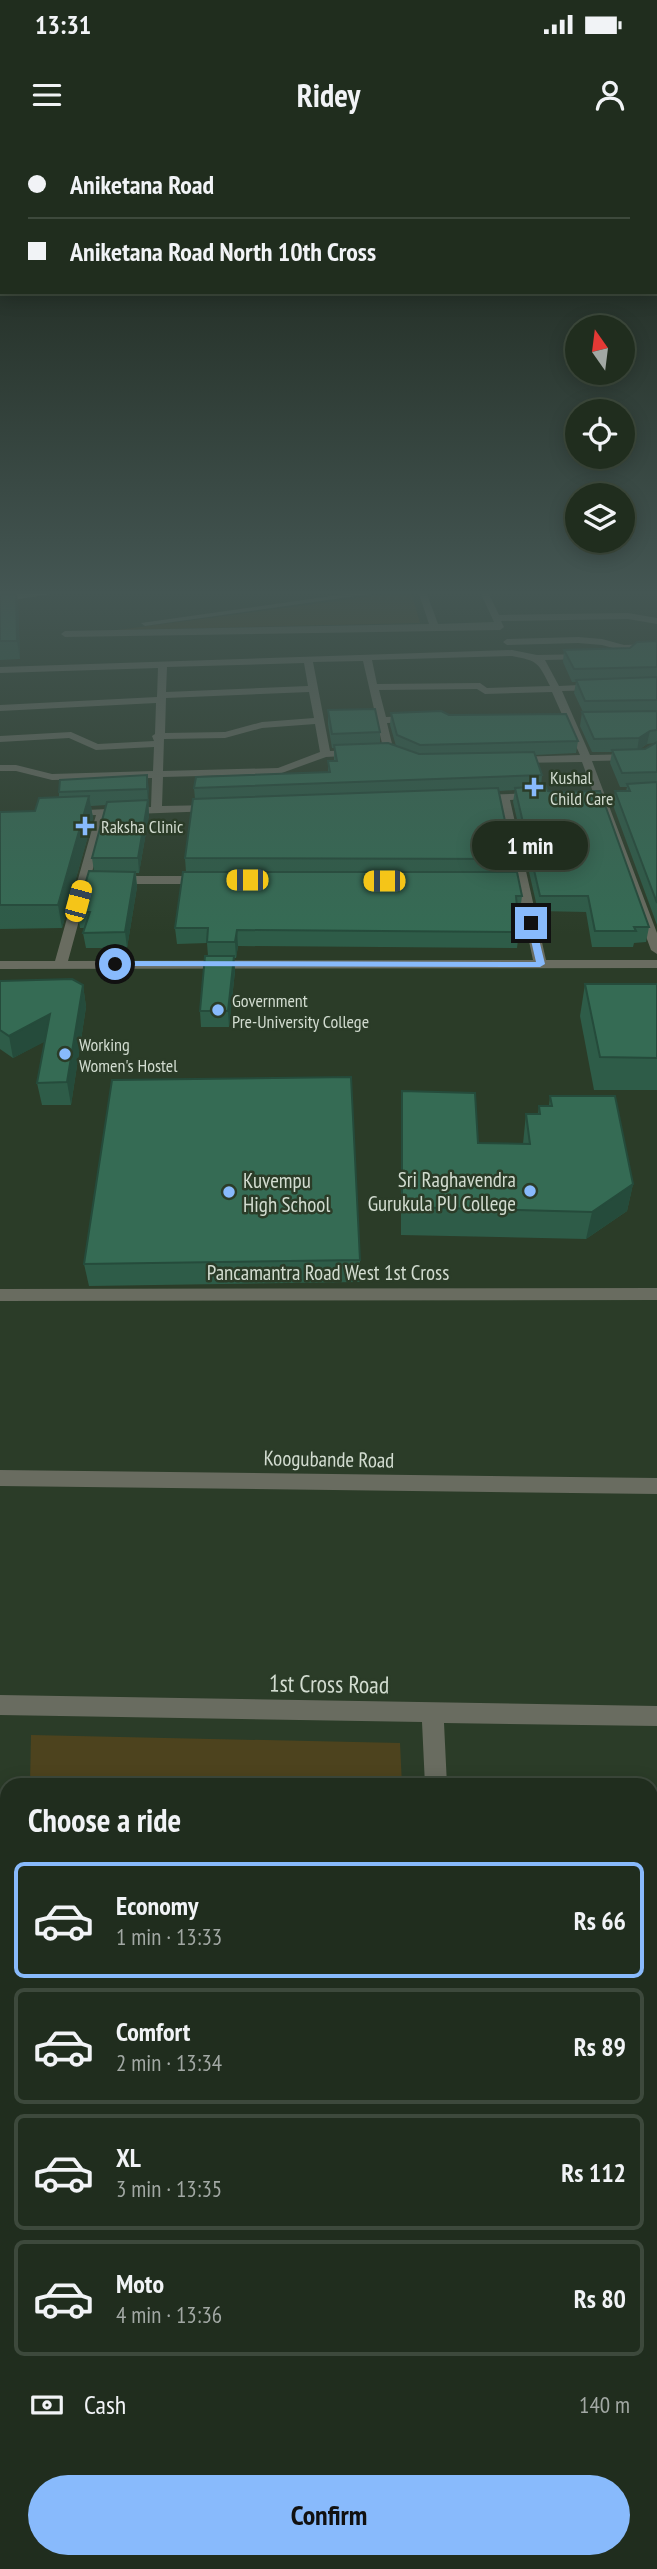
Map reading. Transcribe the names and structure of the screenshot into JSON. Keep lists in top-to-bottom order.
{
  "streets": {
    "street": ["Pancamantra Road West 1st Cross", "Koogubande Road", "1st Cross Road"]
  },
  "places": {
    "health": ["Kushal Child Care", "Raksha Clinic"],
    "other": [
      "Government Pre-University College",
      "Working Women's Hostel",
      "Sri Raghavendra Gurukula PU College",
      "Kuvempu High School"
    ]
  },
  "north": "top",
  "page": {
    "status": "13:31",
    "header": "Ridey",
    "banner": ["Aniketana Road", "Aniketana Road North 10th Cross"],
    "bubble": "1 min",
    "heading": "Choose a ride",
    "list": [
      {
        "name": "Economy",
        "note": "1 min · 13:33",
        "value": "Rs 66"
      },
      {
        "name": "Comfort",
        "note": "2 min · 13:34",
        "value": "Rs 89"
      },
      {
        "name": "XL",
        "note": "3 min · 13:35",
        "value": "Rs 112"
      },
      {
        "name": "Moto",
        "note": "4 min · 13:36",
        "value": "Rs 80"
      }
    ],
    "pay": ["Cash", "140 m"],
    "buttons": "Confirm"
  }
}
